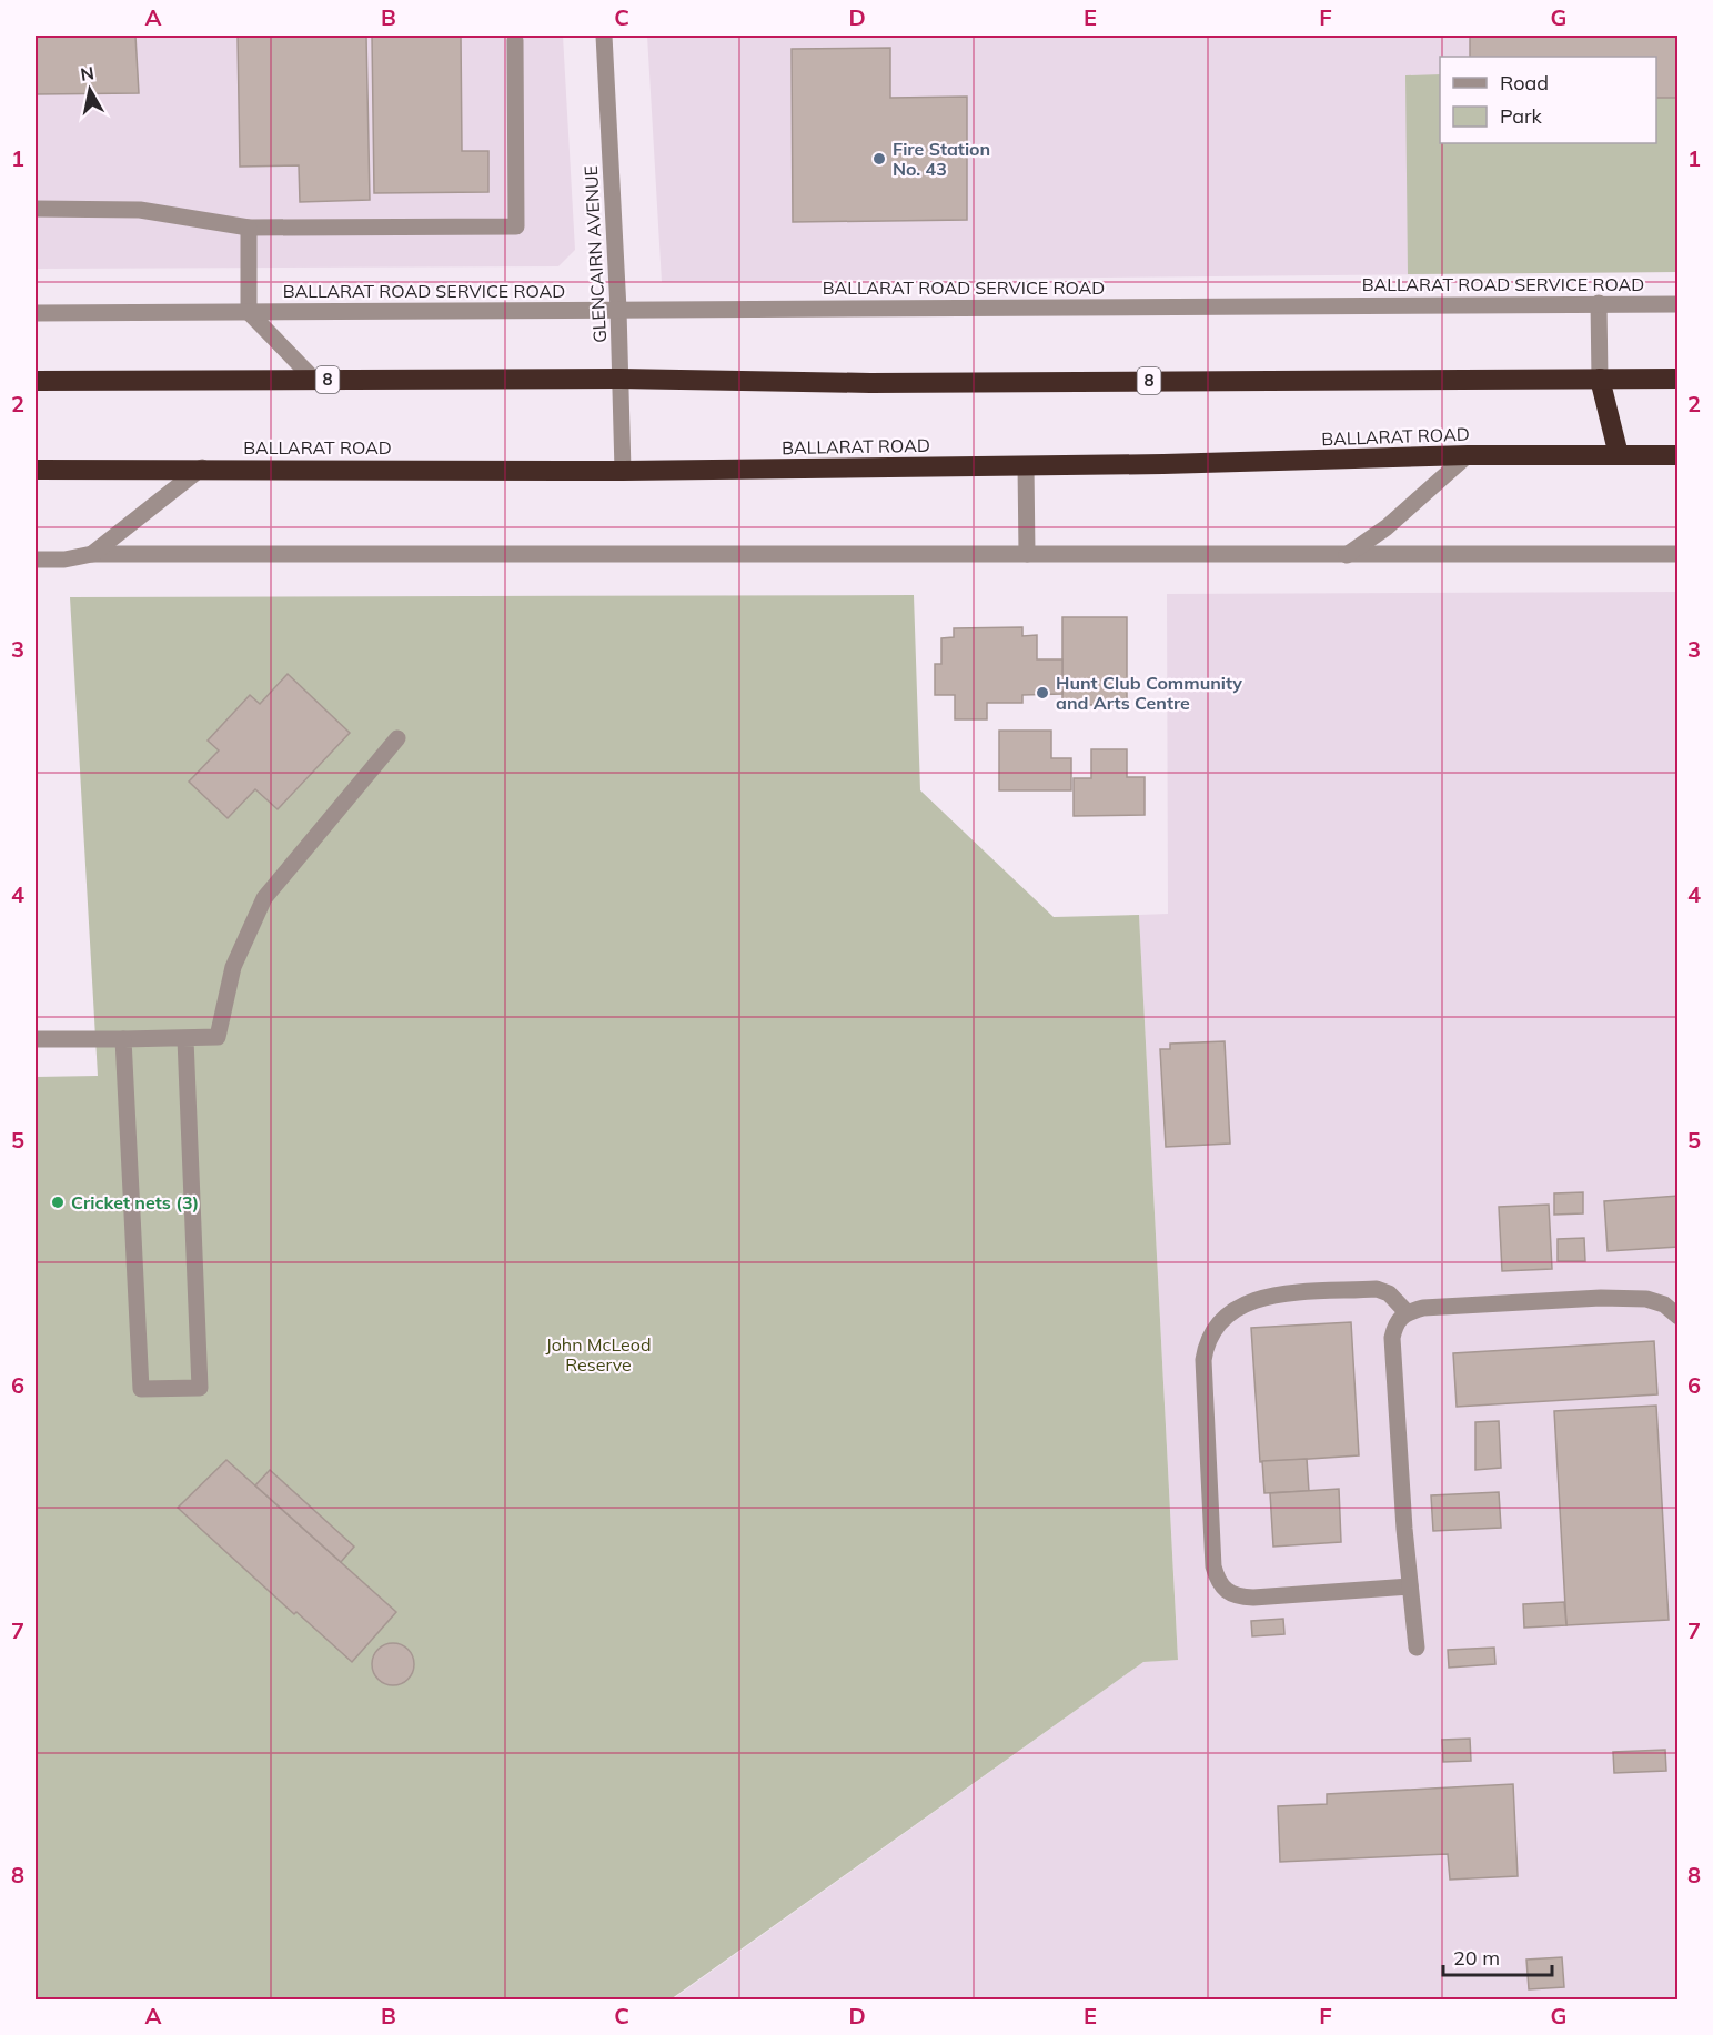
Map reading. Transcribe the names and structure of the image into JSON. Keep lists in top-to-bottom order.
{
  "streets": {
    "highway": ["8", "BALLARAT ROAD"],
    "street": ["GLENCAIRN AVENUE", "BALLARAT ROAD SERVICE ROAD"]
  },
  "crossings": [
    ["GLENCAIRN AVENUE", "BALLARAT ROAD SERVICE ROAD"],
    ["GLENCAIRN AVENUE", "8"],
    ["GLENCAIRN AVENUE", "BALLARAT ROAD"]
  ],
  "parks": ["John McLeod Reserve"],
  "places": ["Fire Station No. 43", "Hunt Club Community and Arts Centre", "Cricket nets (3)"],
  "legend": ["Road", "Park"],
  "scale_bar": "20 m",
  "north": "top",
  "grid": {
    "columns": [
      "A",
      "B",
      "C",
      "D",
      "E",
      "F",
      "G"
    ],
    "rows": [
      "1",
      "2",
      "3",
      "4",
      "5",
      "6",
      "7",
      "8"
    ]
  }
}
